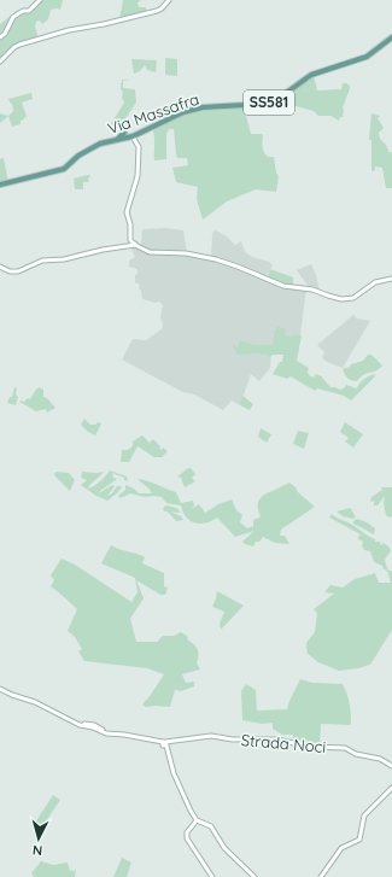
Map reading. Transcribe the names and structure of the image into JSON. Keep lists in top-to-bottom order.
{
  "streets": {
    "main road": ["SS581", "Via Massafra"],
    "street": ["Strada Noci"]
  },
  "north": "bottom"
}
